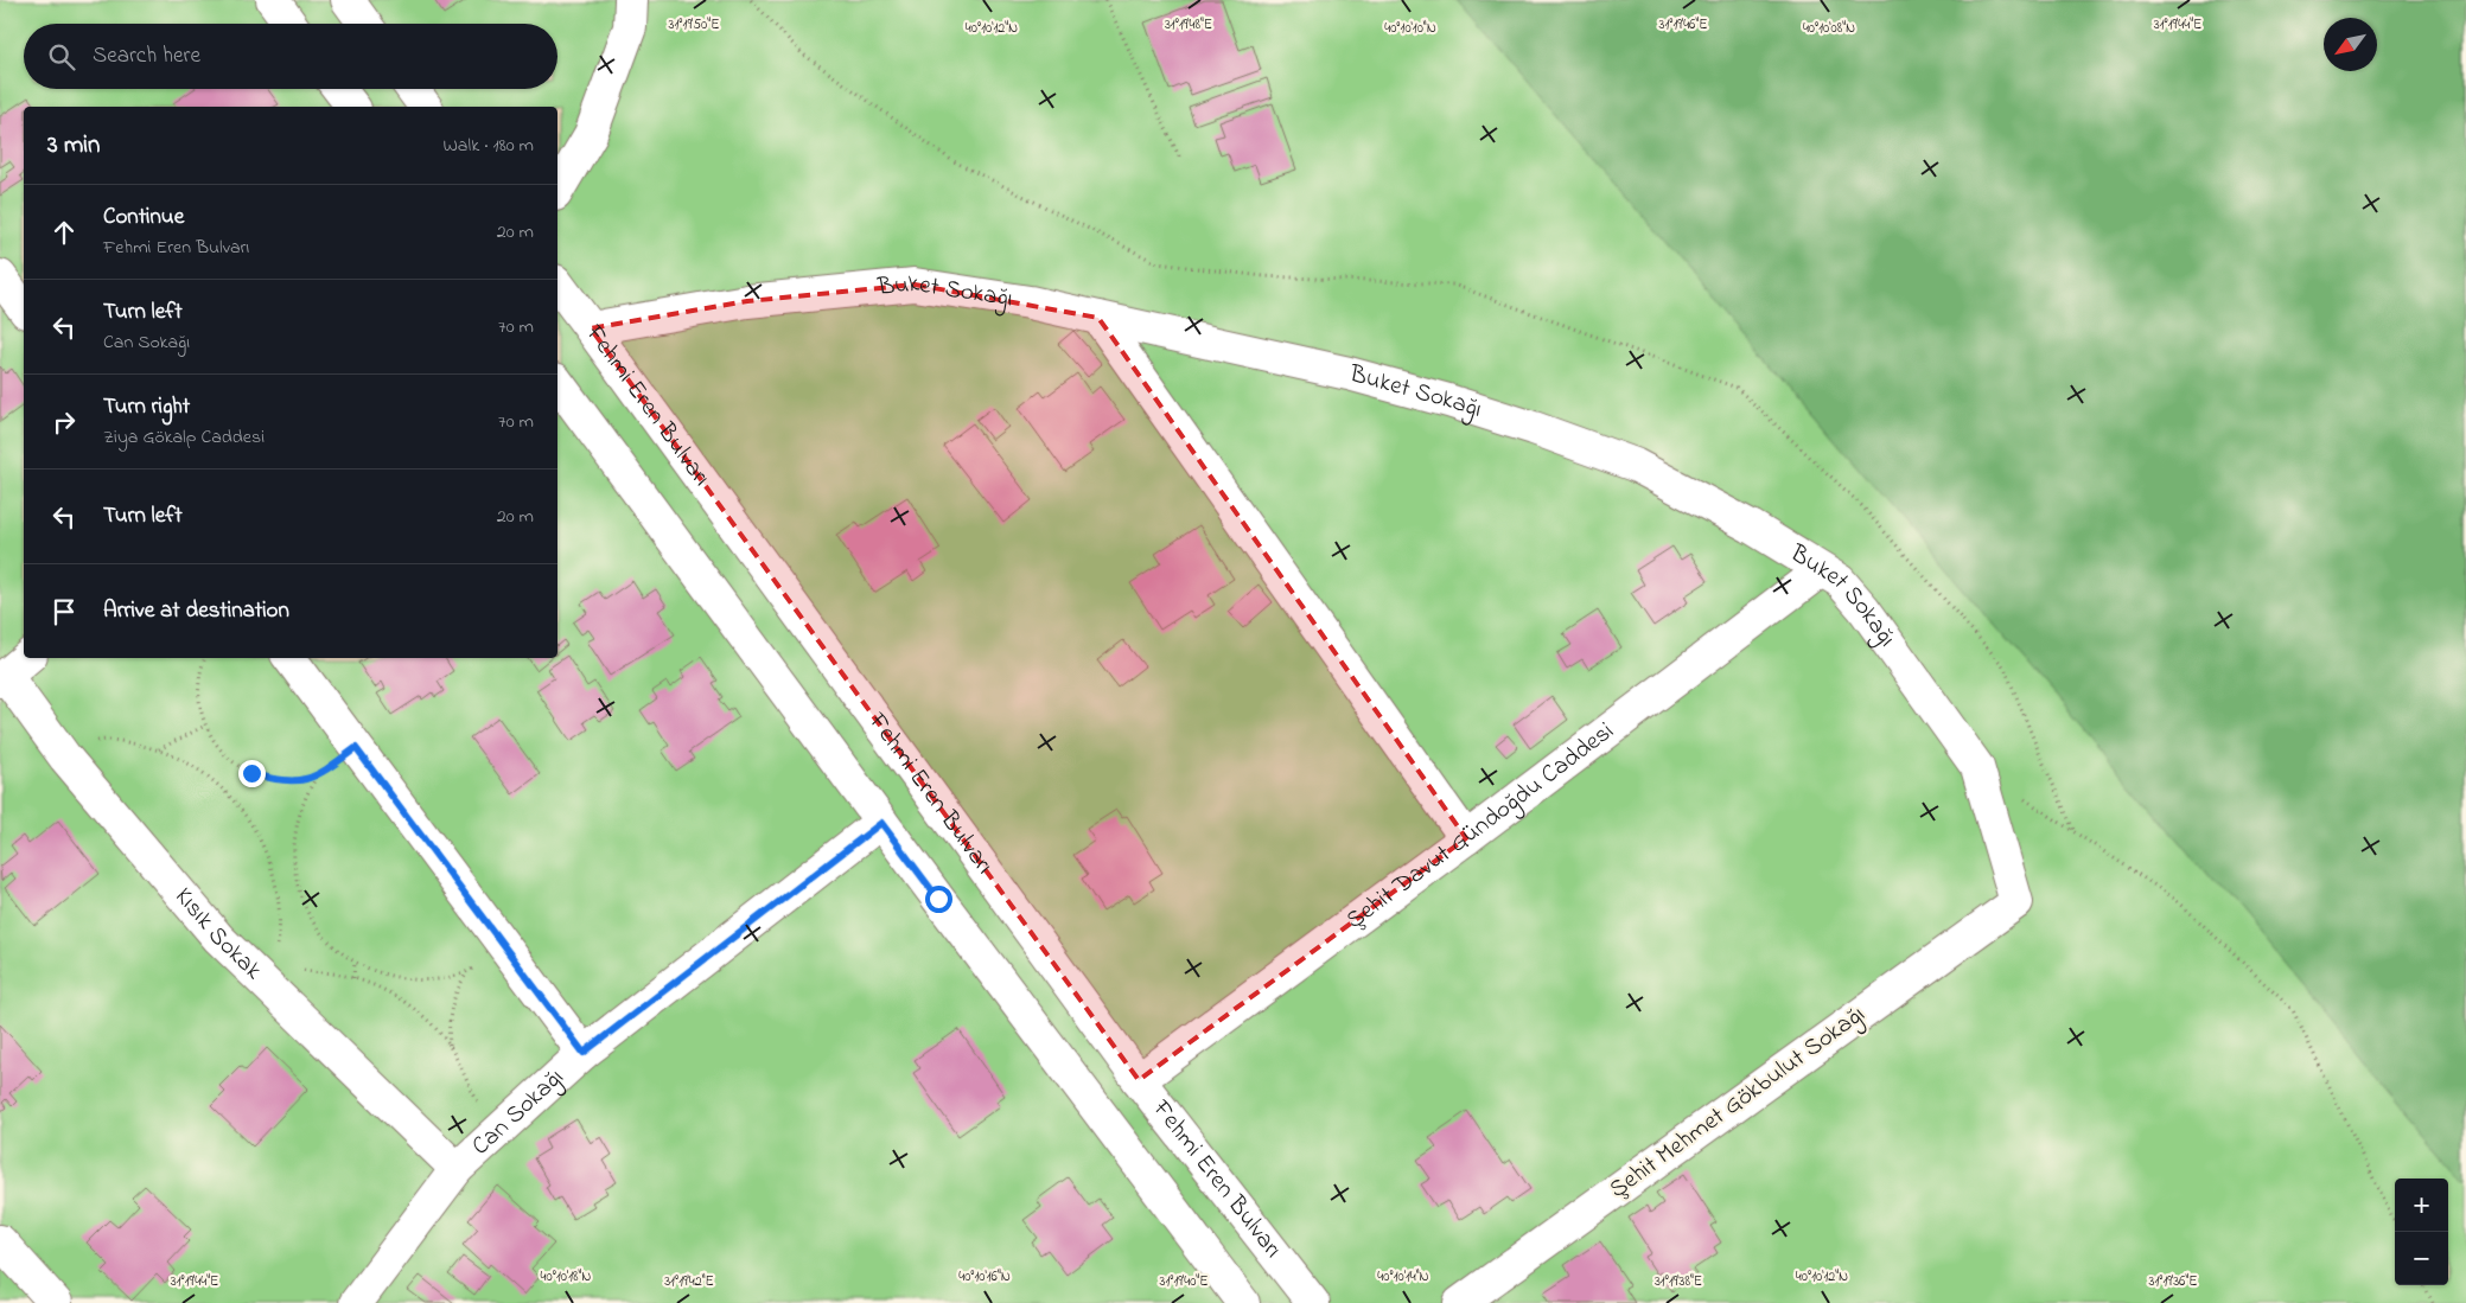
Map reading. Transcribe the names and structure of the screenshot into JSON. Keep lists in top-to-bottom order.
{
  "streets": {
    "street": [
      "Buket Sokağı",
      "Fehmi Eren Bulvarı",
      "Şehit Davut Gündoğdu Caddesi",
      "Kısık Sokak",
      "Şehit Mehmet Gökbulut Sokağı",
      "Can Sokağı"
    ]
  },
  "crossings": [
    ["Buket Sokağı", "Fehmi Eren Bulvarı"],
    ["Buket Sokağı", "Şehit Davut Gündoğdu Caddesi"],
    ["Buket Sokağı", "Şehit Mehmet Gökbulut Sokağı"],
    ["Fehmi Eren Bulvarı", "Şehit Davut Gündoğdu Caddesi"],
    ["Fehmi Eren Bulvarı", "Can Sokağı"],
    ["Kısık Sokak", "Can Sokağı"]
  ],
  "north": "bottom left",
  "page": {
    "search": "Search here",
    "heading": ["3 min", "Walk · 180 m"],
    "list": [
      ["Continue", "Fehmi Eren Bulvarı", "20 m"],
      ["Turn left", "Can Sokağı", "70 m"],
      ["Turn right", "Ziya Gökalp Caddesi", "70 m"],
      ["Turn left", "20 m"],
      "Arrive at destination"
    ],
    "map_buttons": ["+", "−"]
  },
  "coordinates": [
    "31°19'50\"E",
    "31°19'48\"E",
    "31°19'46\"E",
    "31°19'44\"E",
    "40°10'12\"N",
    "40°10'10\"N",
    "40°10'08\"N",
    "40°10'18\"N",
    "40°10'16\"N",
    "40°10'14\"N",
    "31°19'42\"E",
    "31°19'40\"E",
    "31°19'38\"E",
    "31°19'36\"E"
  ]
}
